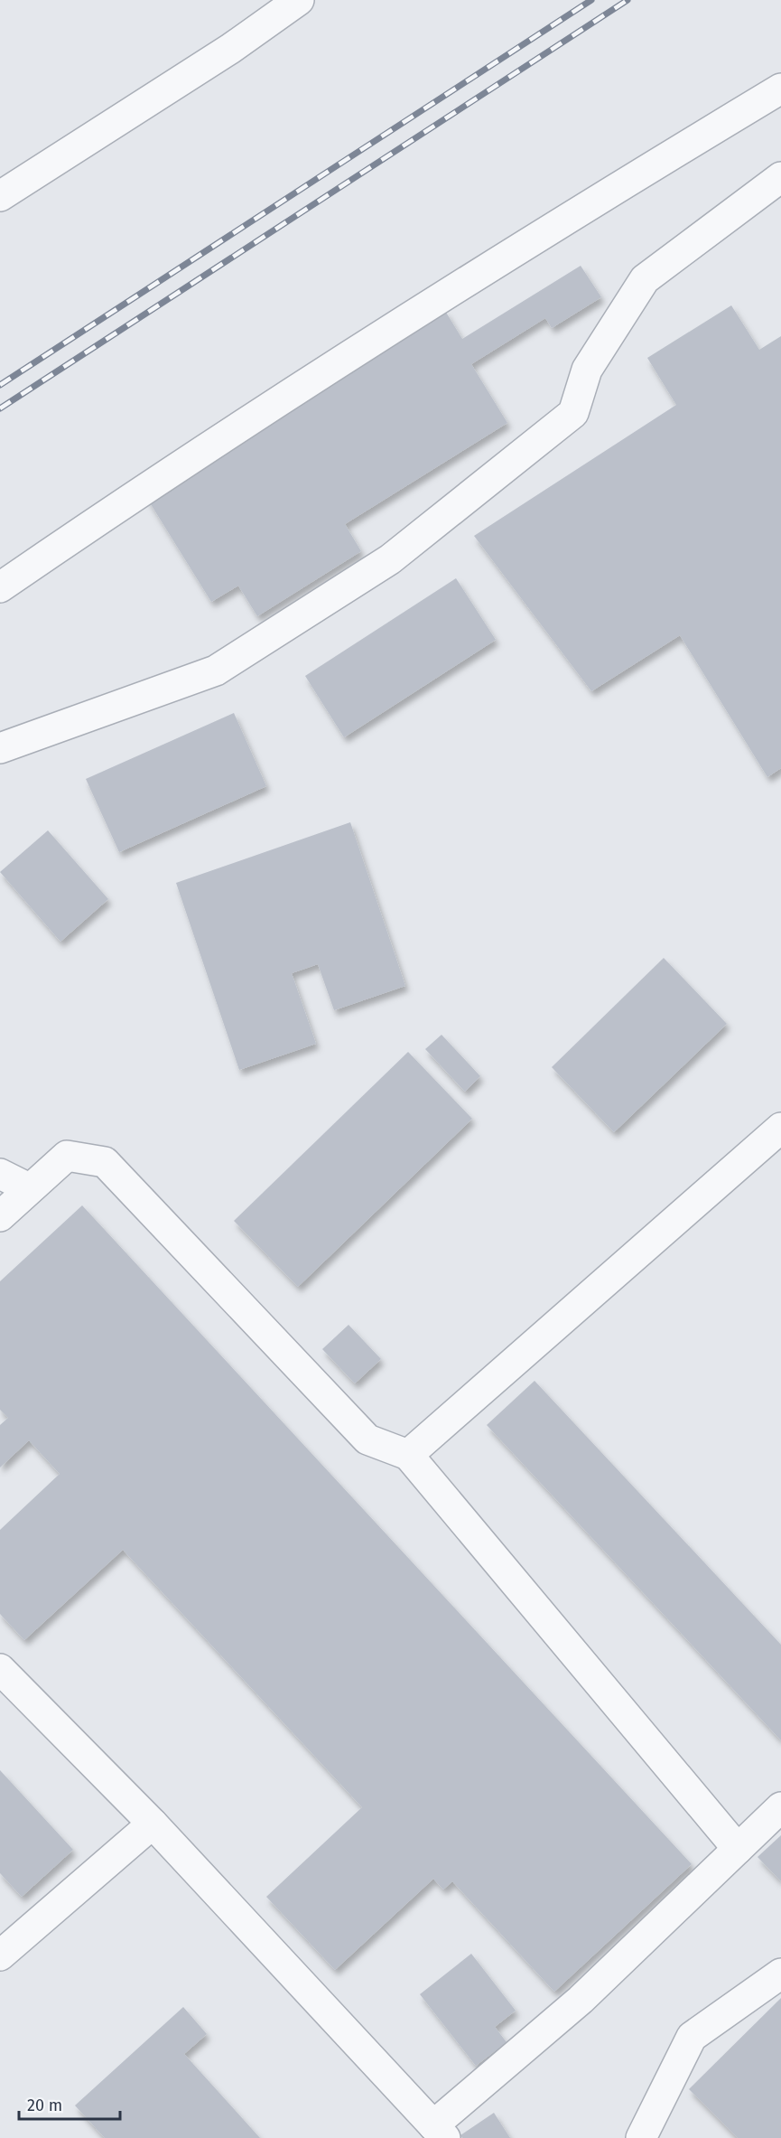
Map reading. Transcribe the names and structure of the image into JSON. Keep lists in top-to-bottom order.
{
  "scale_bar": "20 m"
}
